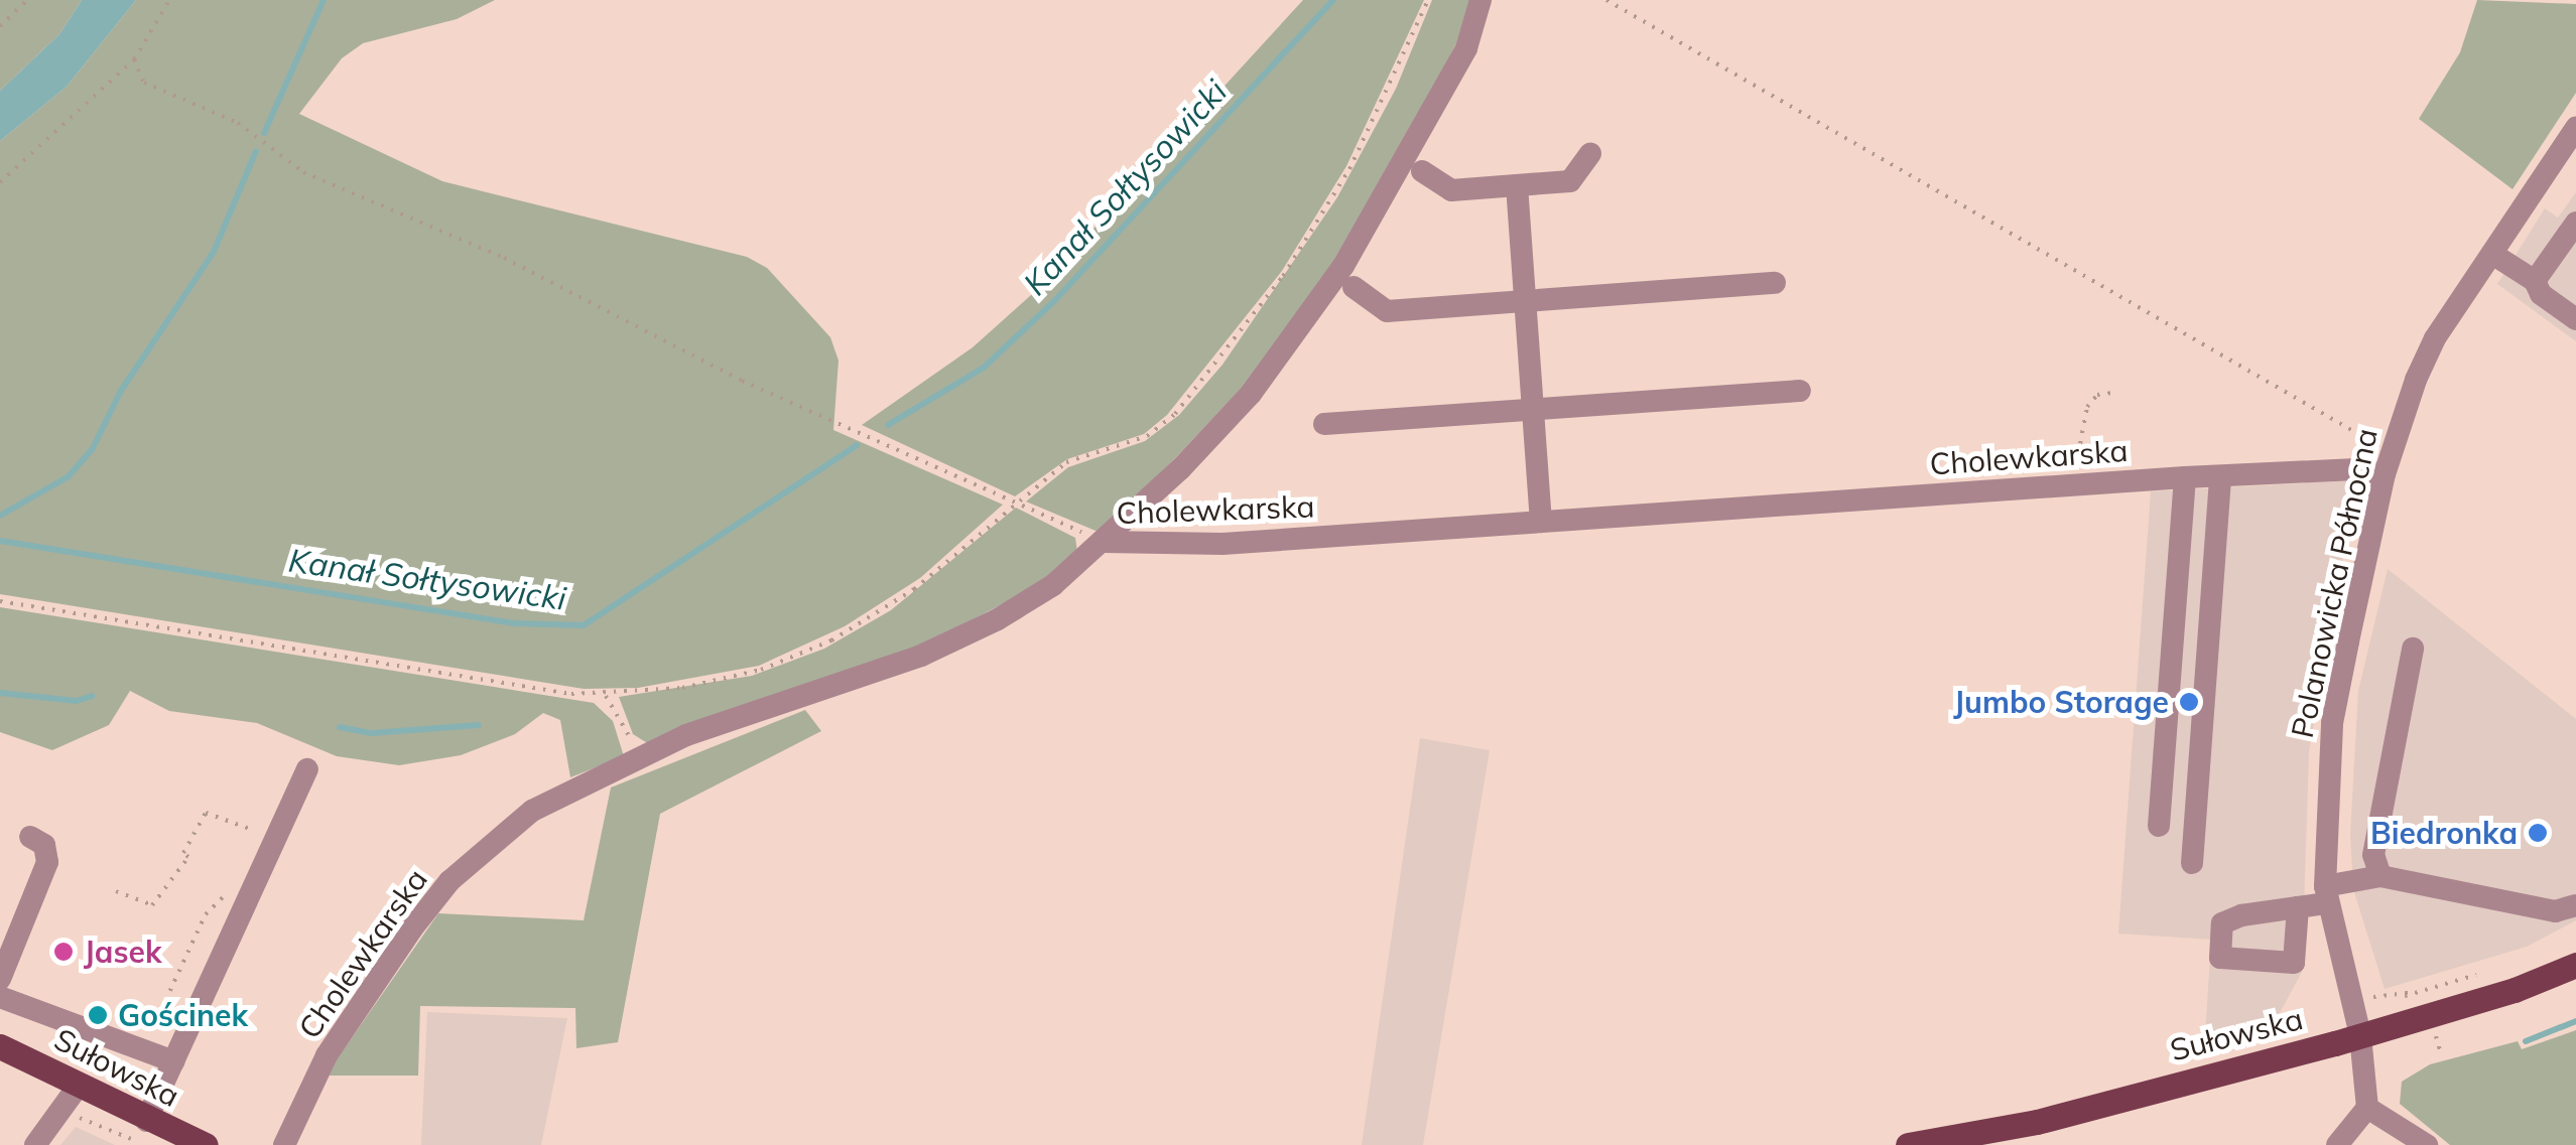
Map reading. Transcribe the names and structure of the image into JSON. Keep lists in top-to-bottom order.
{
  "streets": {
    "main road": ["Sułowska"],
    "street": ["Cholewkarska", "Polanowicka Północna"]
  },
  "crossings": [
    ["Cholewkarska", "Polanowicka Północna"],
    ["Polanowicka Północna", "Sułowska"]
  ],
  "water": ["Kanał Sołtysowicki"],
  "places": [
    "Jumbo Storage",
    "Biedronka",
    "Jasek",
    "Gościnek"
  ]
}
